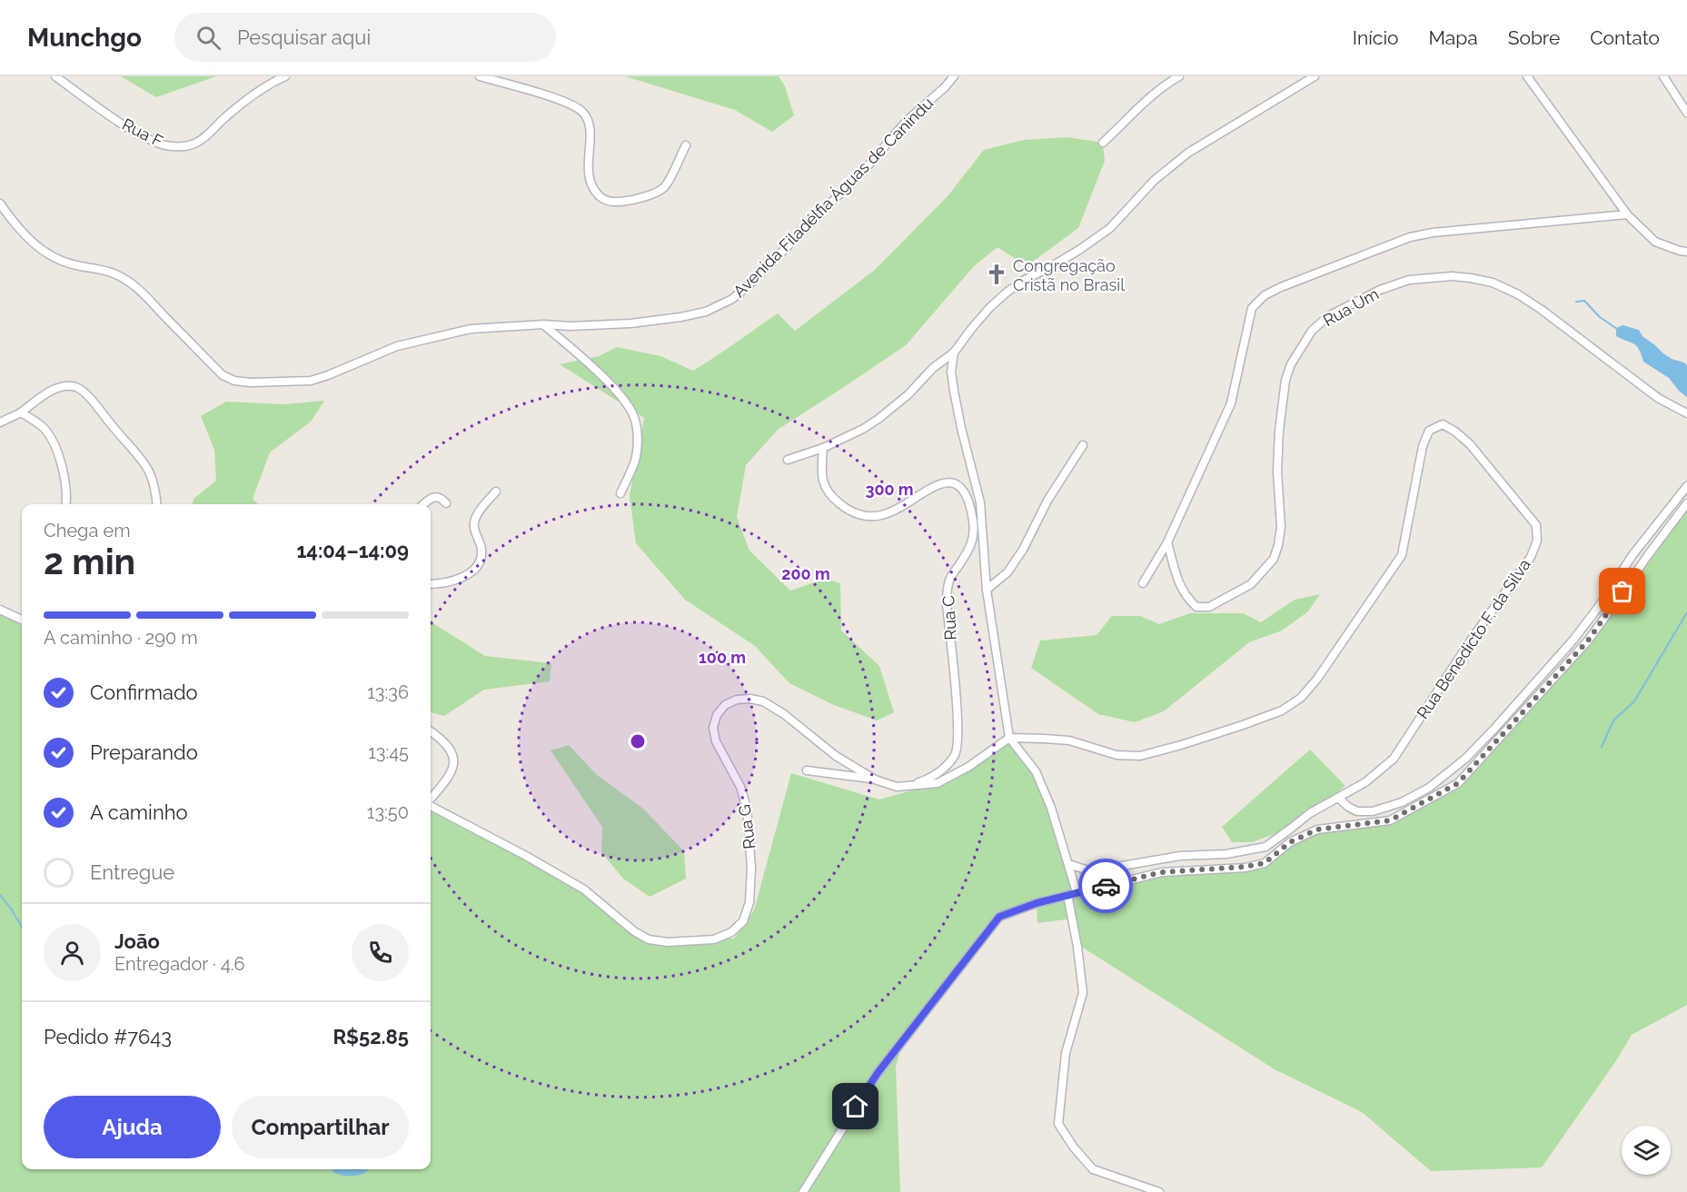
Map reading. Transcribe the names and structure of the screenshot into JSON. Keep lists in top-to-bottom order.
{
  "streets": {
    "street": [
      "Rua F",
      "Avenida Filadélfia Águas de Canindu",
      "Rua Um",
      "Rua C",
      "Rua Benedicto F. da Silva",
      "Rua G"
    ]
  },
  "crossings": [
    ["Rua C", "Rua G"],
    ["Rua Benedicto F. da Silva", "Rua G"]
  ],
  "places": {
    "church": ["Congregação Cristã no Brasil"]
  },
  "page": {
    "header": "Munchgo",
    "search": "Pesquisar aqui",
    "nav": [
      "Início",
      "Mapa",
      "Sobre",
      "Contato"
    ],
    "heading": ["2 min", "Chega em", "14:04–14:09"],
    "panel": [
      "João",
      "Entregador · 4.6",
      "Pedido #7643",
      "R$52.85"
    ],
    "bar": "A caminho · 290 m",
    "list": [
      ["Confirmado", "13:36"],
      ["Preparando", "13:45"],
      ["A caminho", "13:50"],
      "Entregue"
    ],
    "buttons": ["Ajuda", "Compartilhar"]
  },
  "rings": ["300 m", "200 m", "100 m"]
}
